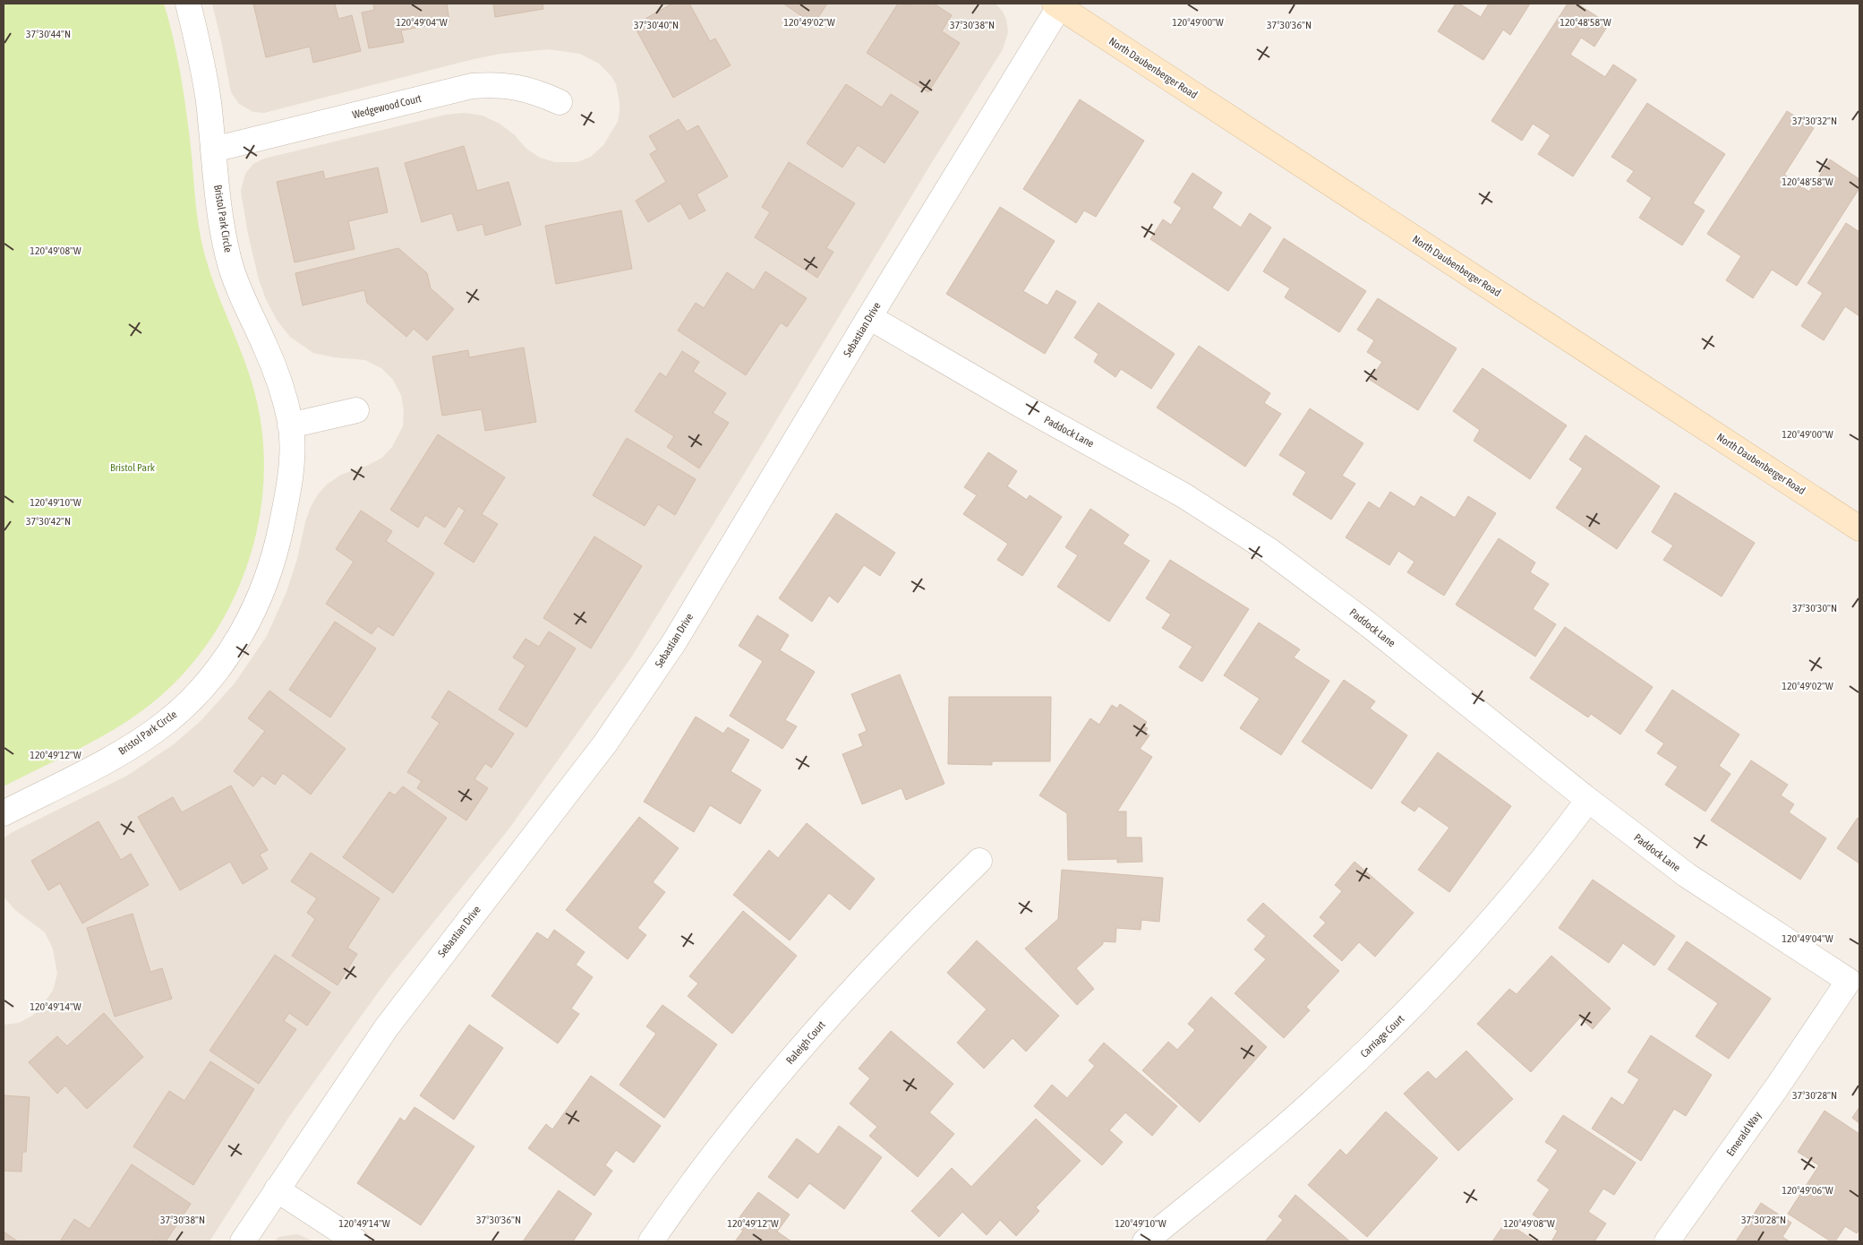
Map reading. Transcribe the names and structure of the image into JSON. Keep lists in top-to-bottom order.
{
  "streets": {
    "street": [
      "North Daubenberger Road",
      "Wedgewood Court",
      "Bristol Park Circle",
      "Sebastian Drive",
      "Paddock Lane",
      "Carriage Court",
      "Raleigh Court",
      "Emerald Way"
    ]
  },
  "crossings": [
    ["North Daubenberger Road", "Sebastian Drive"],
    ["Wedgewood Court", "Bristol Park Circle"],
    ["Sebastian Drive", "Paddock Lane"],
    ["Paddock Lane", "Carriage Court"],
    ["Paddock Lane", "Emerald Way"]
  ],
  "parks": ["Bristol Park"],
  "coordinates": [
    "120°49'04\"W",
    "120°49'02\"W",
    "120°49'00\"W",
    "120°48'58\"W",
    "37°30'40\"N",
    "37°30'38\"N",
    "37°30'36\"N",
    "37°30'44\"N",
    "37°30'32\"N",
    "120°49'08\"W",
    "120°49'10\"W",
    "37°30'42\"N",
    "37°30'30\"N",
    "120°49'12\"W",
    "120°49'14\"W",
    "37°30'28\"N",
    "120°49'06\"W"
  ]
}
